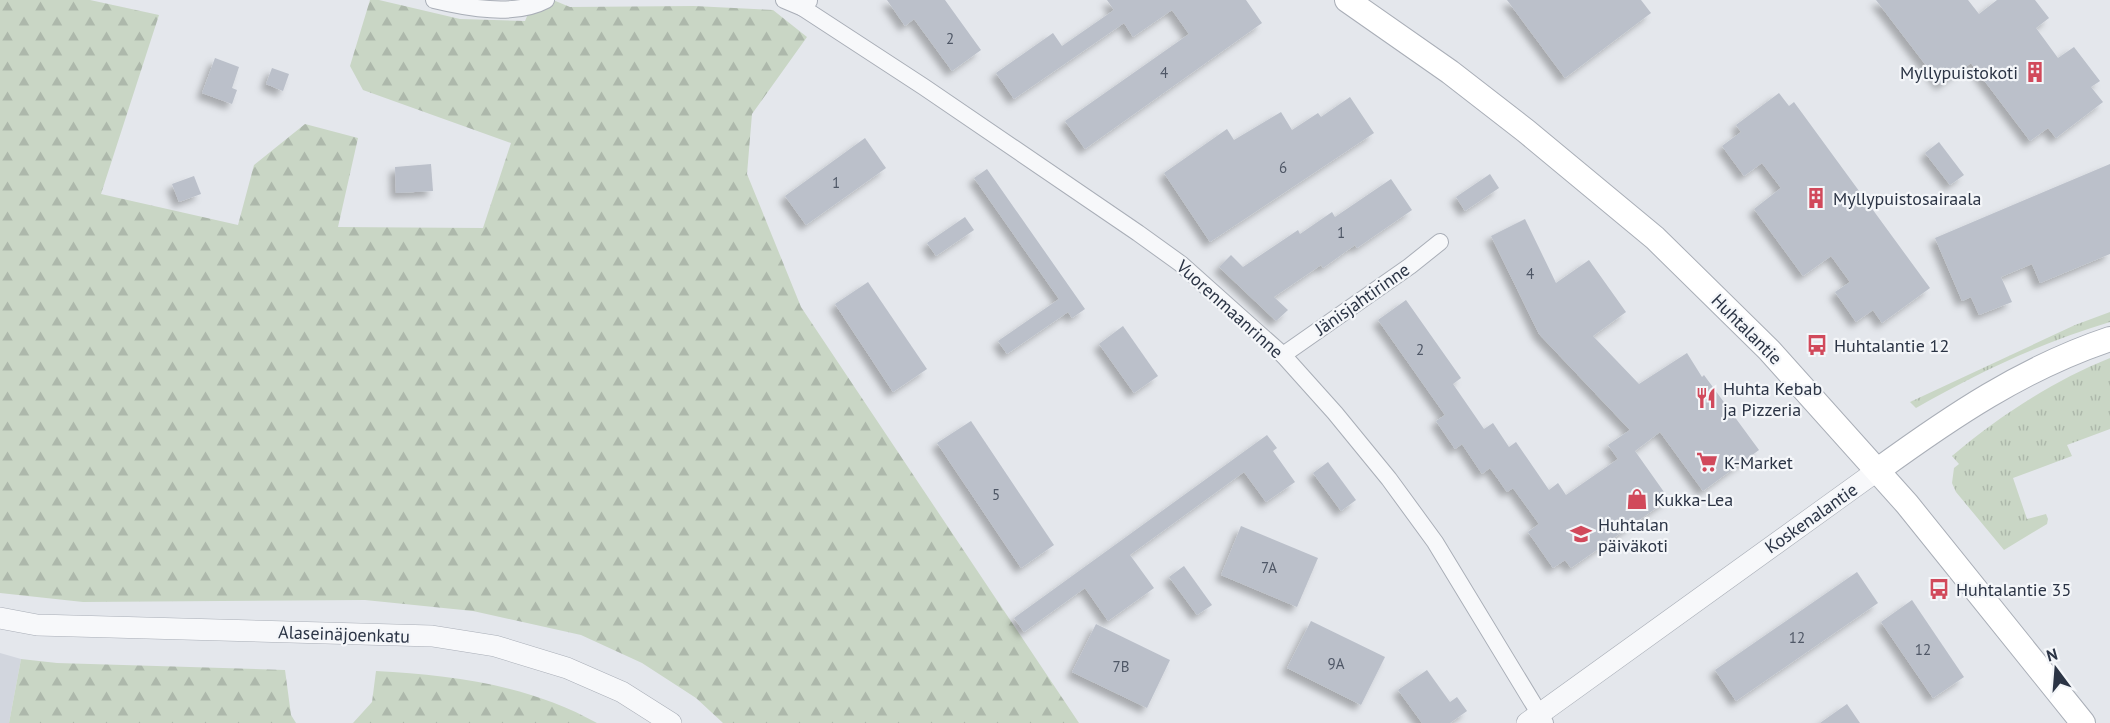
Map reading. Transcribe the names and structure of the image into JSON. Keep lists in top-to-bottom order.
{
  "streets": {
    "main road": ["Huhtalantie", "Koskenalantie"],
    "street": ["Jänisjahtirinne", "Vuorenmaanrinne", "Alaseinäjoenkatu"]
  },
  "crossings": [
    ["Jänisjahtirinne", "Vuorenmaanrinne"],
    ["Vuorenmaanrinne", "Koskenalantie"],
    ["Huhtalantie", "Koskenalantie"]
  ],
  "places": {
    "building": ["Myllypuistokoti", "Myllypuistosairaala"],
    "bus stop": ["Huhtalantie 12", "Huhtalantie 35"],
    "restaurant": ["Huhta Kebab ja Pizzeria"],
    "supermarket": ["K-Market"],
    "shop": ["Kukka-Lea"],
    "school or university": ["Huhtalan päiväkoti"]
  },
  "house_numbers": [
    "2",
    "4",
    "6",
    "1",
    "1",
    "4",
    "2",
    "5",
    "7A",
    "12",
    "12",
    "9A",
    "7B"
  ],
  "north": "top"
}
